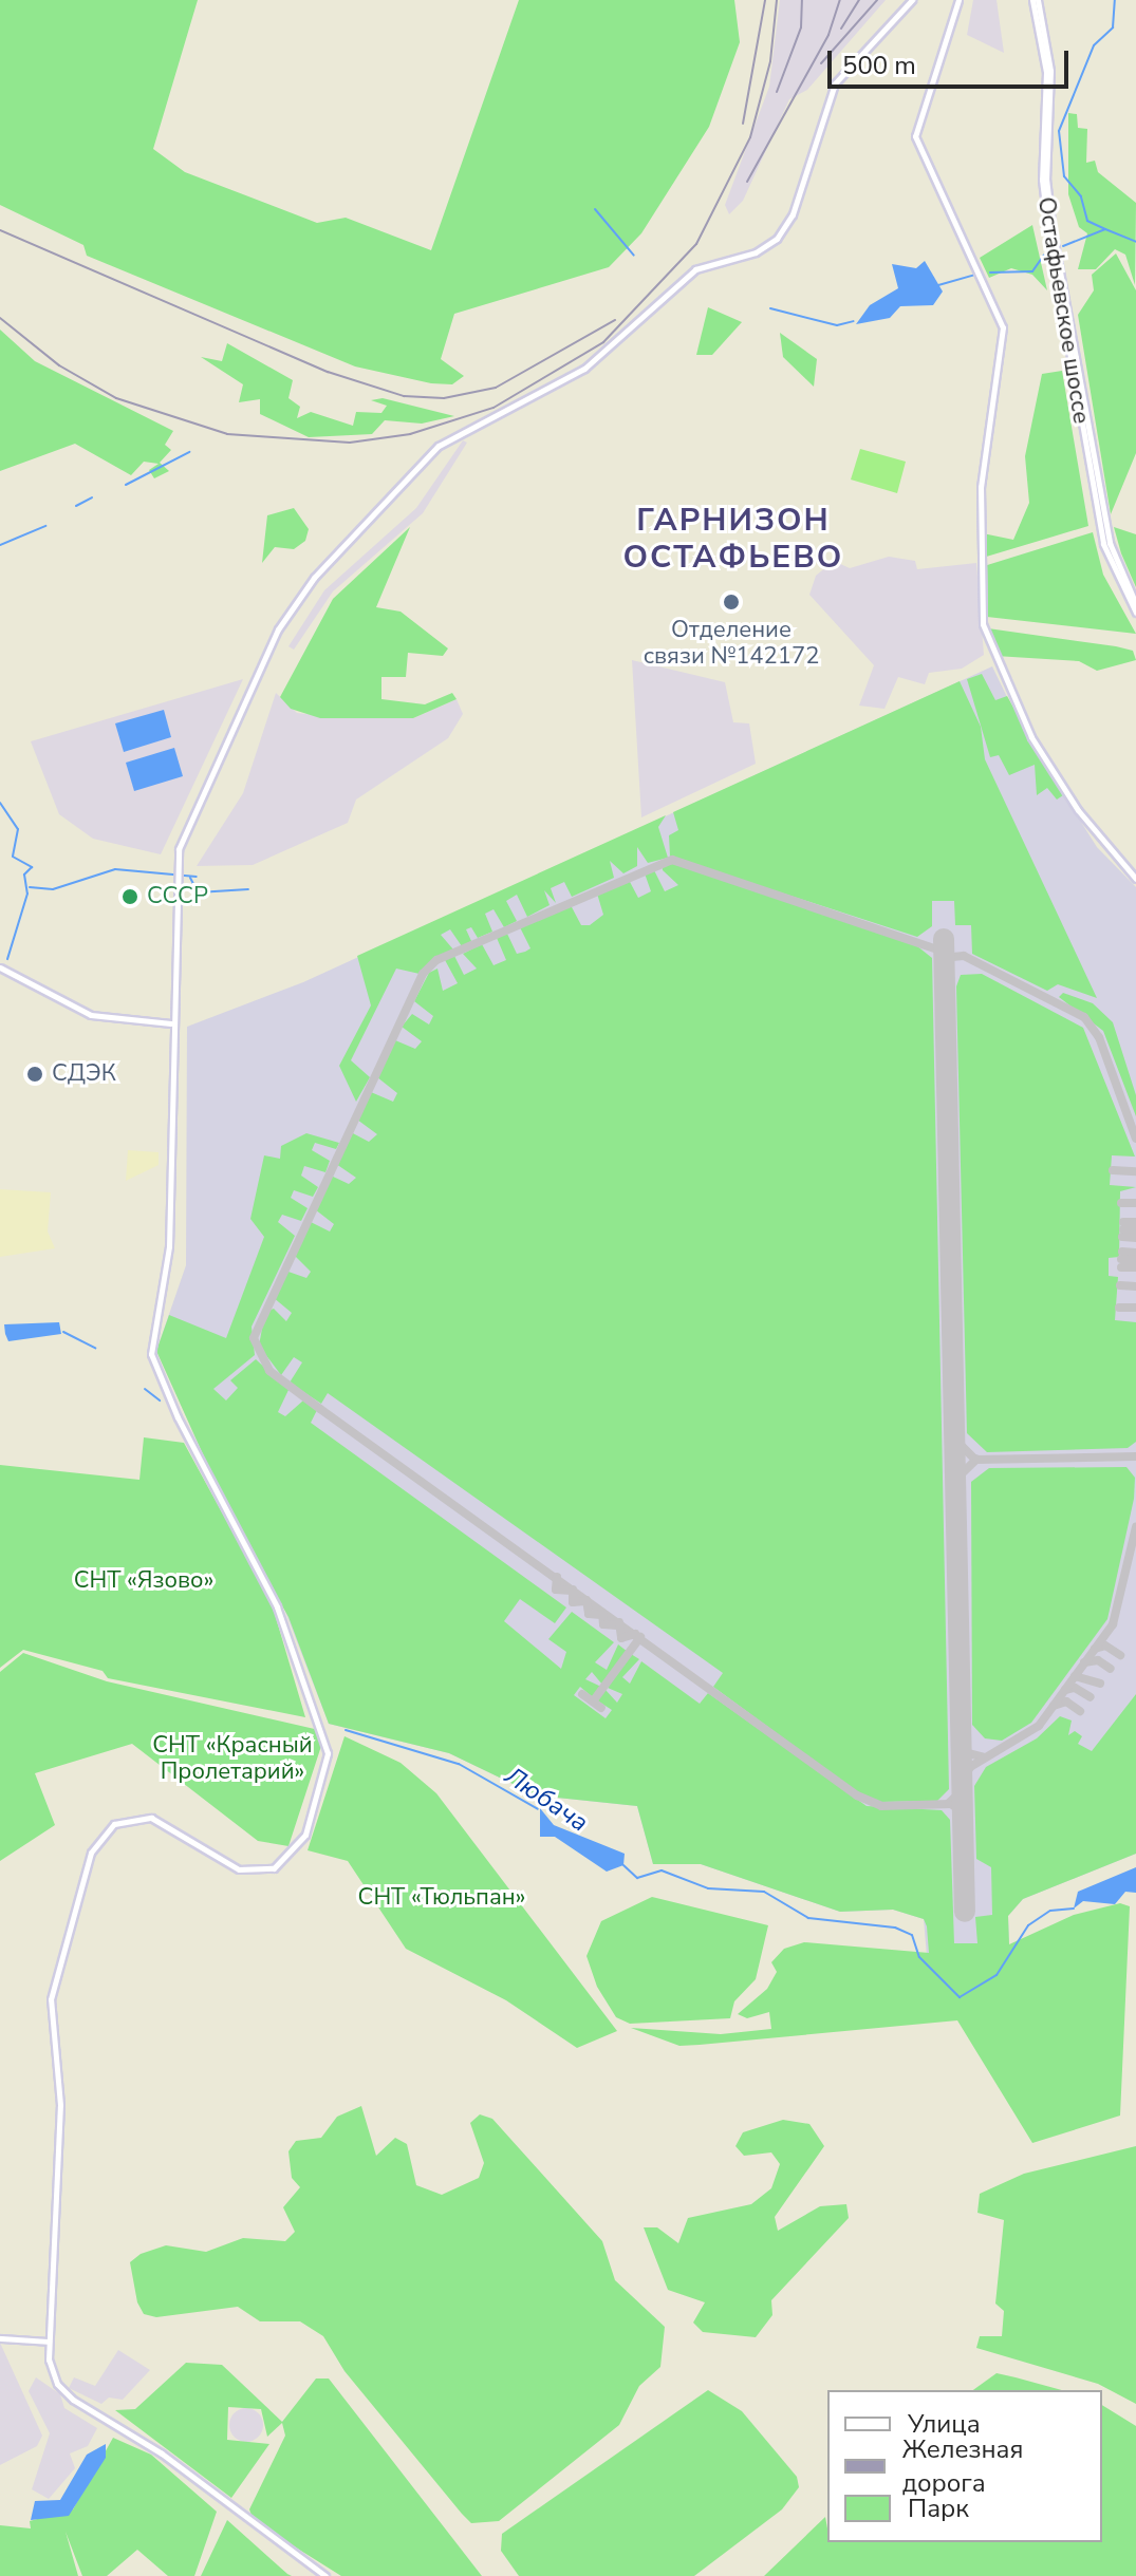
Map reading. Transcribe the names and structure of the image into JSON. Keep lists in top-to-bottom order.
{
  "streets": {
    "main road": ["Остафьевское шоссе"]
  },
  "districts": ["ГАРНИЗОН ОСТАФЬЕВО"],
  "water": ["Любача"],
  "parks": ["СНТ «Язово»", "СНТ «Красный Пролетарий»", "СНТ «Тюльпан»"],
  "places": ["Отделение связи №142172", "СССР", "СДЭК"],
  "legend": ["Улица", "Железная дорога", "Парк"],
  "scale_bar": "500 m"
}
